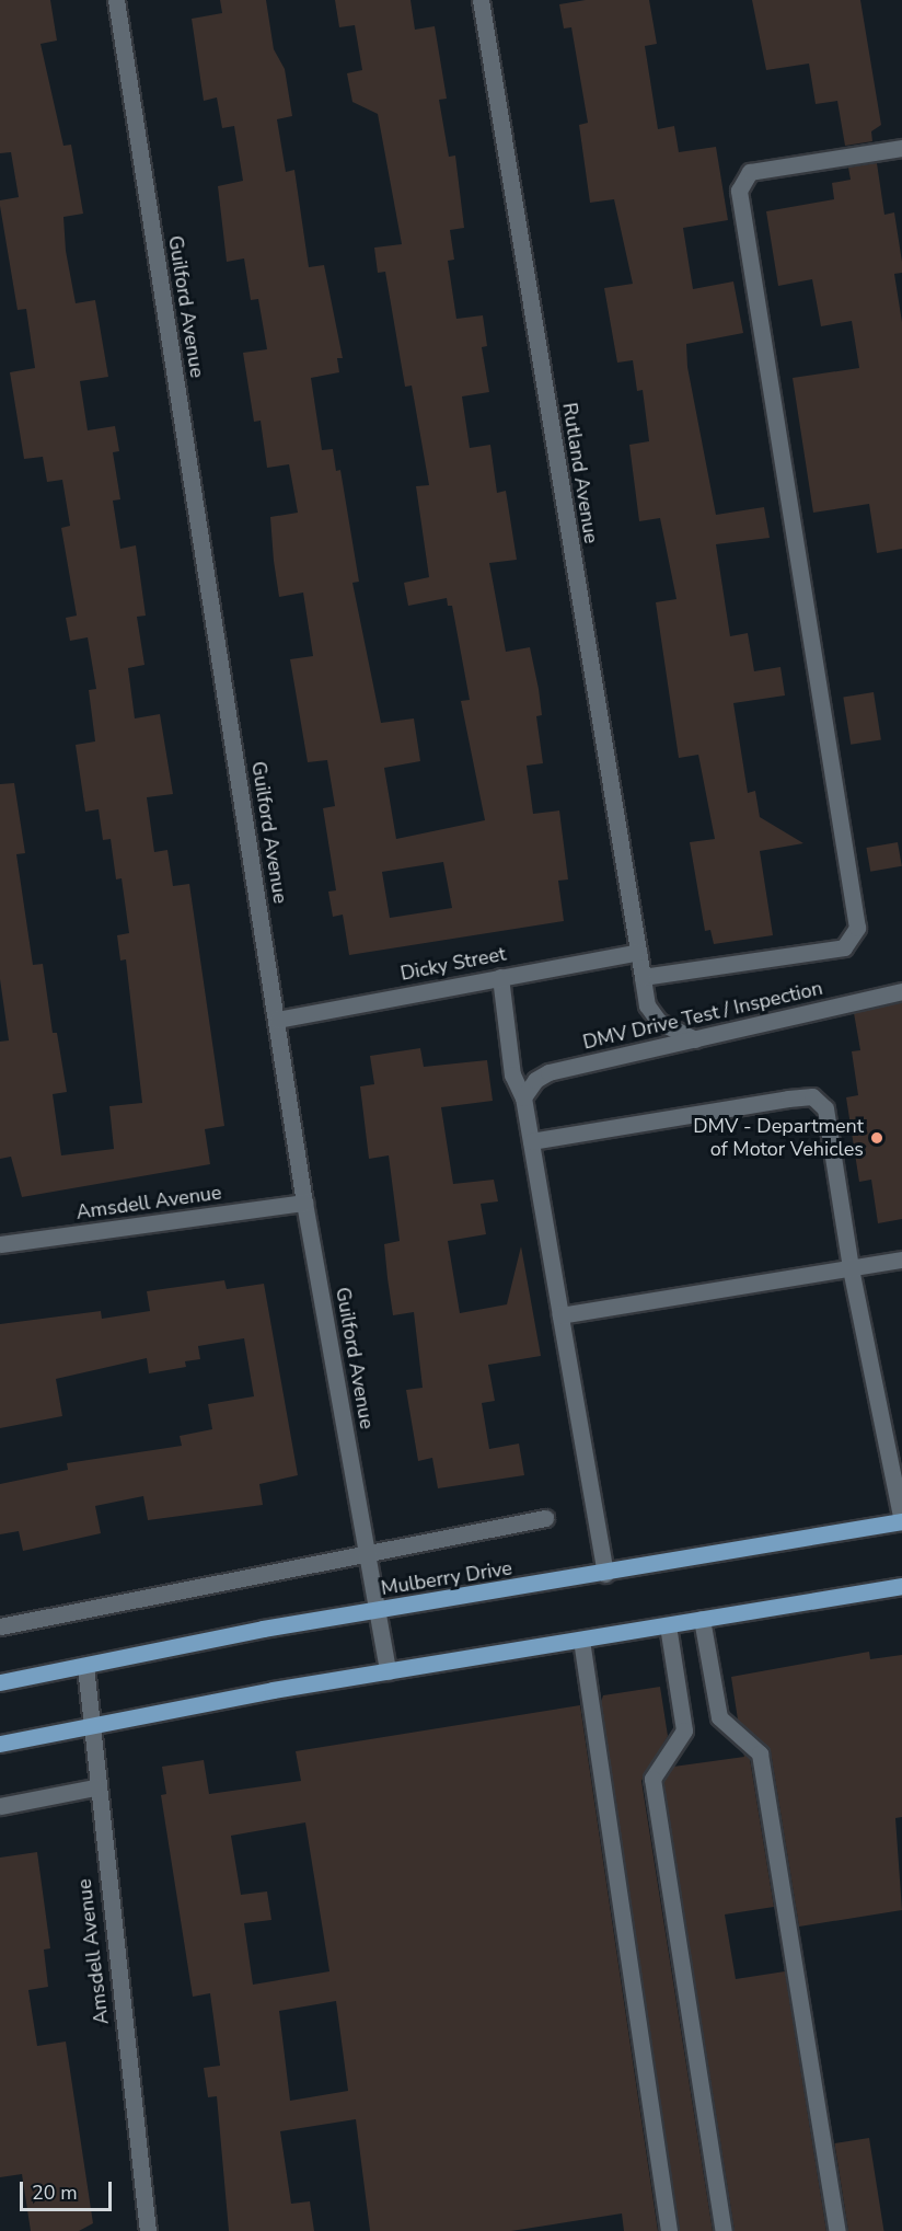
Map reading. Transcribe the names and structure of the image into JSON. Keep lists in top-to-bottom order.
{
  "streets": {
    "main road": ["Mulberry Drive"],
    "street": [
      "Guilford Avenue",
      "Rutland Avenue",
      "Dicky Street",
      "DMV Drive Test / Inspection",
      "Amsdell Avenue"
    ]
  },
  "crossings": [
    ["Guilford Avenue", "Dicky Street"],
    ["Guilford Avenue", "Amsdell Avenue"],
    ["Guilford Avenue", "Mulberry Drive"],
    ["Rutland Avenue", "Dicky Street"],
    ["Rutland Avenue", "DMV Drive Test / Inspection"],
    ["Amsdell Avenue", "Mulberry Drive"]
  ],
  "places": ["DMV - Department of Motor Vehicles"],
  "scale_bar": "20 m"
}
